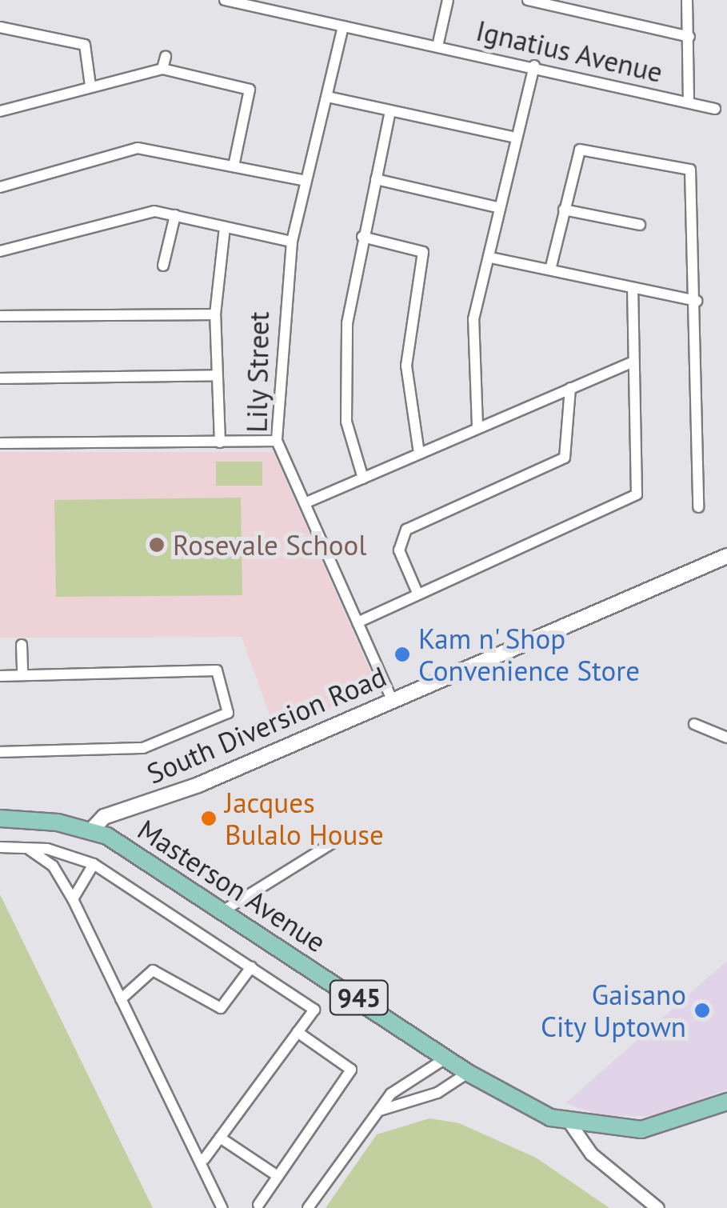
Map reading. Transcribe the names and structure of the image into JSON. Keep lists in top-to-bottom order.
{
  "streets": {
    "main road": ["South Diversion Road", "Masterson Avenue", "945"],
    "street": ["Ignatius Avenue", "Lily Street"]
  },
  "crossings": [
    ["Ignatius Avenue", "Lily Street"],
    ["Lily Street", "South Diversion Road"],
    ["South Diversion Road", "Masterson Avenue"]
  ],
  "places": [
    "Rosevale School",
    "Kam n' Shop Convenience Store",
    "Jacques Bulalo House",
    "Gaisano City Uptown"
  ]
}
